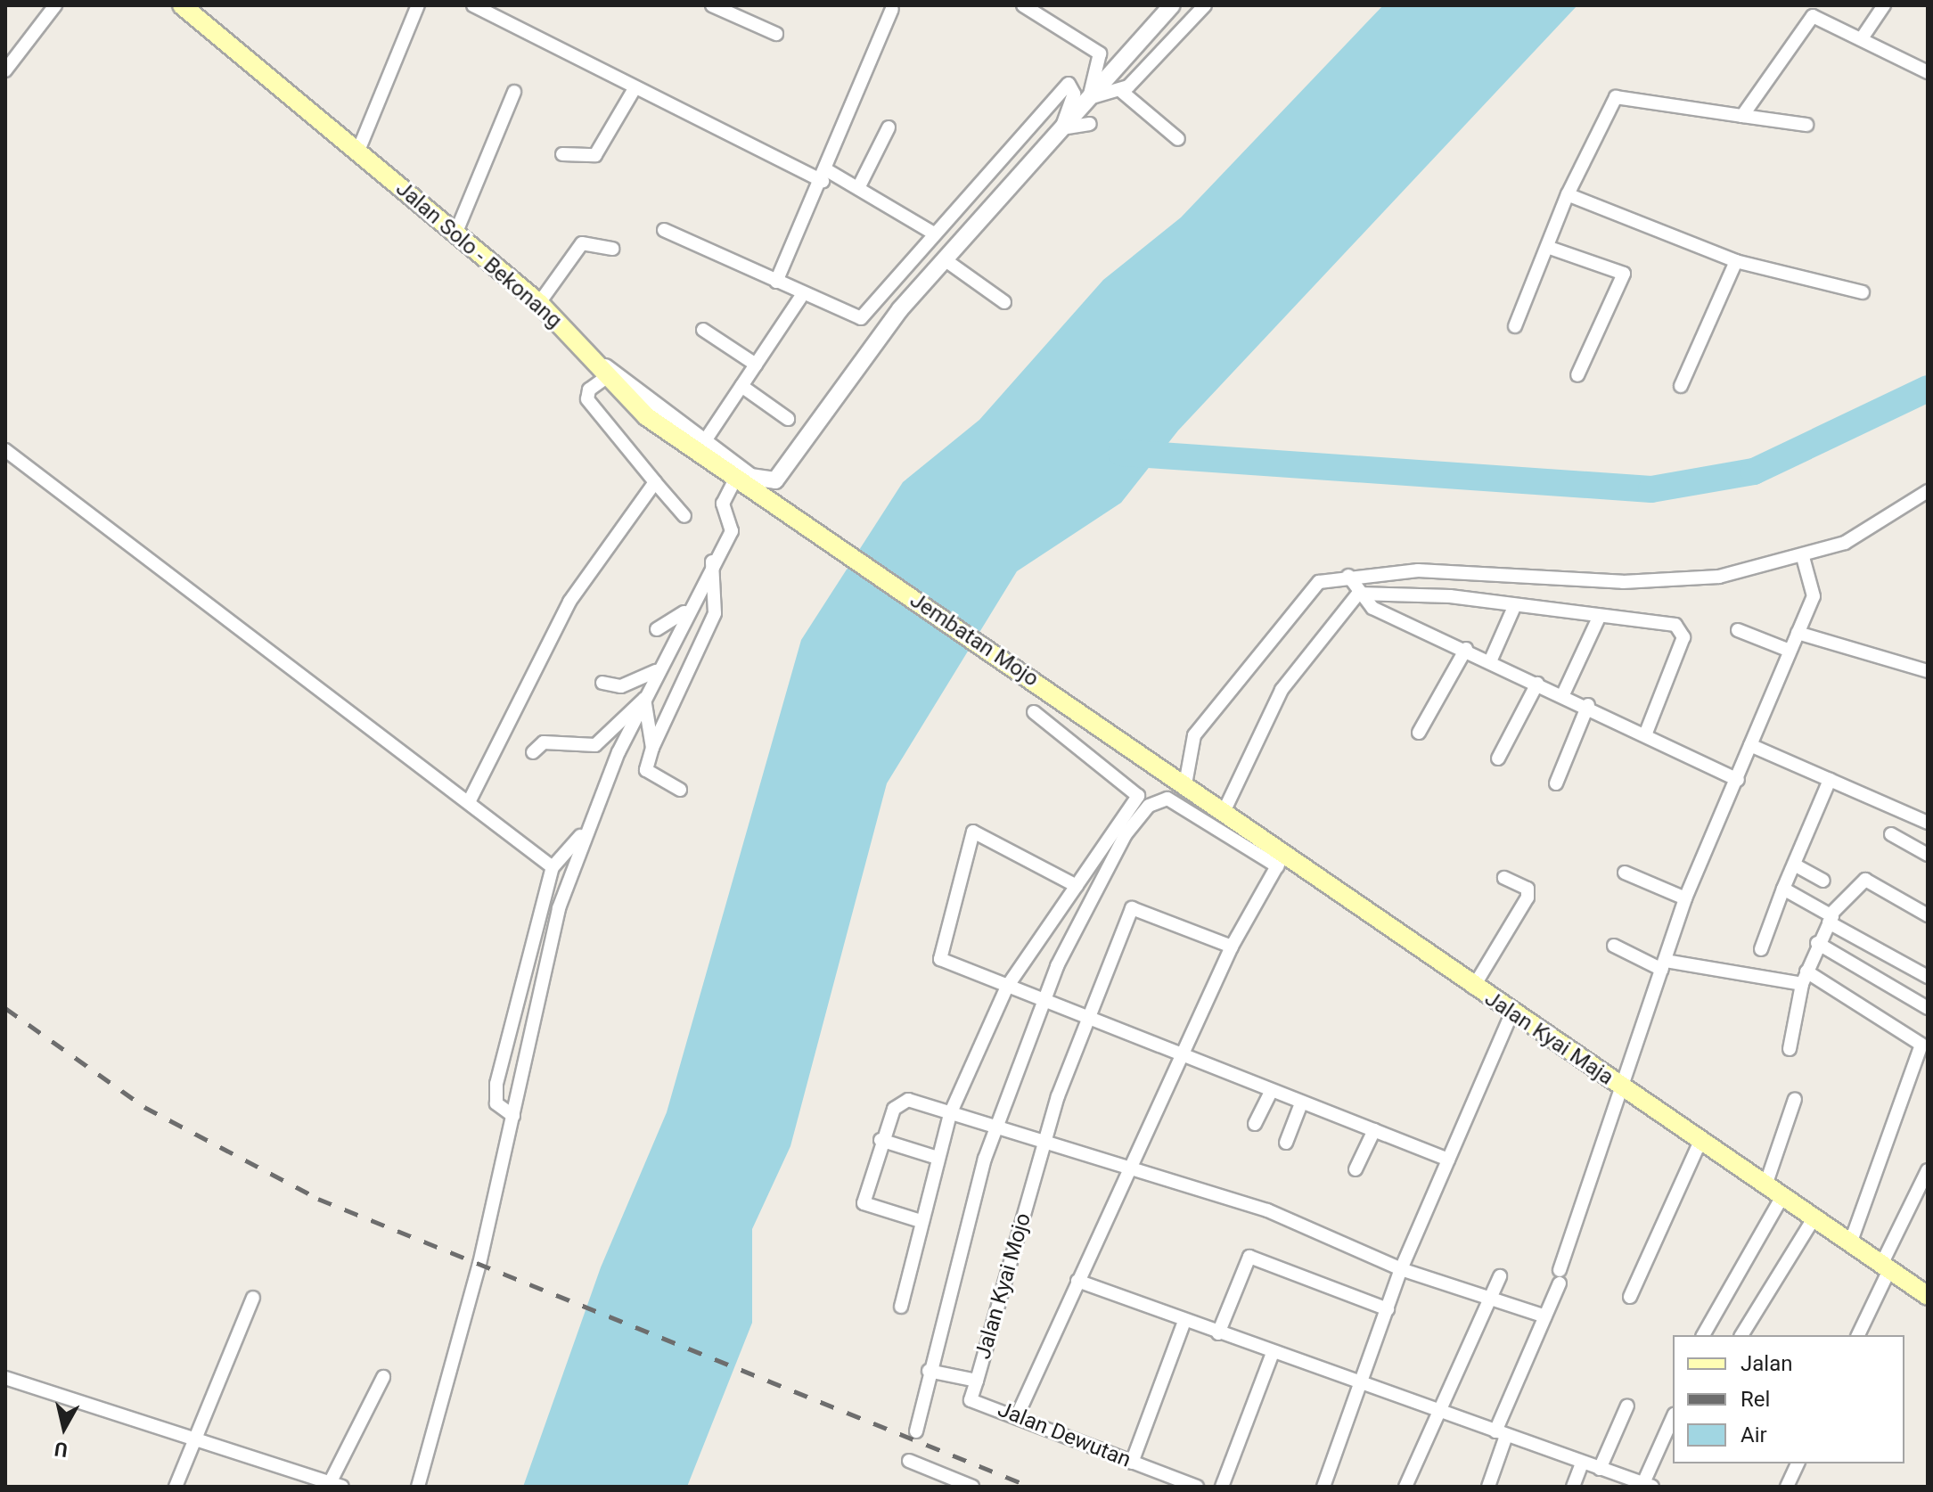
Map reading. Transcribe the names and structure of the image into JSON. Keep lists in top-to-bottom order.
{
  "streets": {
    "main road": ["Jalan Solo - Bekonang", "Jembatan Mojo", "Jalan Kyai Maja"],
    "street": ["Jalan Kyai Mojo", "Jalan Dewutan"]
  },
  "crossings": [
    ["Jalan Solo - Bekonang", "Jembatan Mojo"],
    ["Jembatan Mojo", "Jalan Kyai Maja"],
    ["Jalan Kyai Mojo", "Jalan Dewutan"]
  ],
  "legend": ["Jalan", "Rel", "Air"],
  "north": "bottom"
}
